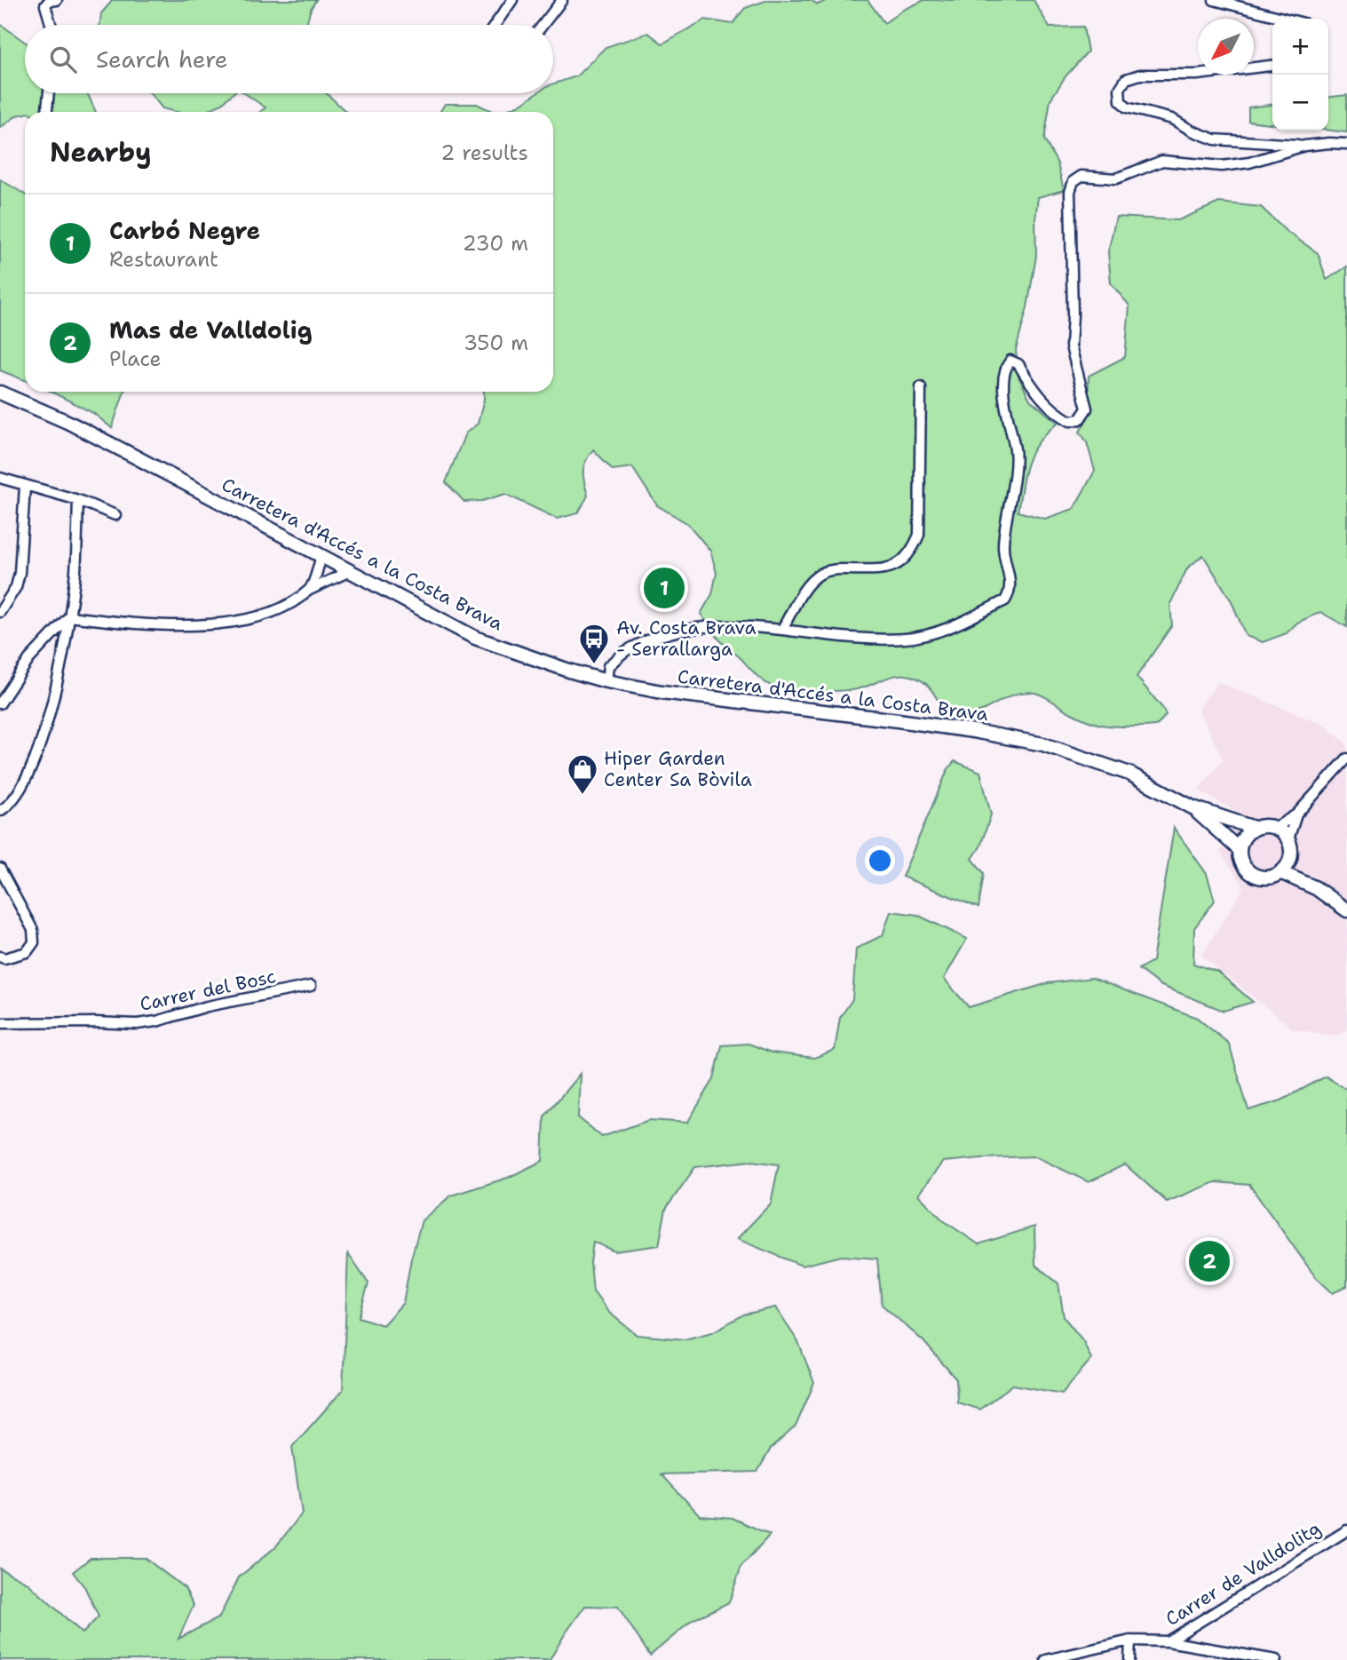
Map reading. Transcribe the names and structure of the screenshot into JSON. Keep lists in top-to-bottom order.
{
  "streets": {
    "main road": ["Carretera d'Accés a la Costa Brava"],
    "street": ["Carrer del Bosc", "Carrer de Valldolitg"]
  },
  "places": {
    "bus stop": ["Av. Costa Brava - Serrallarga"],
    "shop": ["Hiper Garden Center Sa Bòvila"]
  },
  "north": "bottom left",
  "page": {
    "map_buttons": ["+", "−"],
    "search": "Search here",
    "heading": ["Nearby", "2 results"],
    "list": [
      {
        "mark": "1",
        "name": "Carbó Negre",
        "note": "Restaurant",
        "value": "230 m"
      },
      {
        "mark": "2",
        "name": "Mas de Valldolig",
        "note": "Place",
        "value": "350 m"
      }
    ],
    "pins": ["1", "2"]
  }
}
